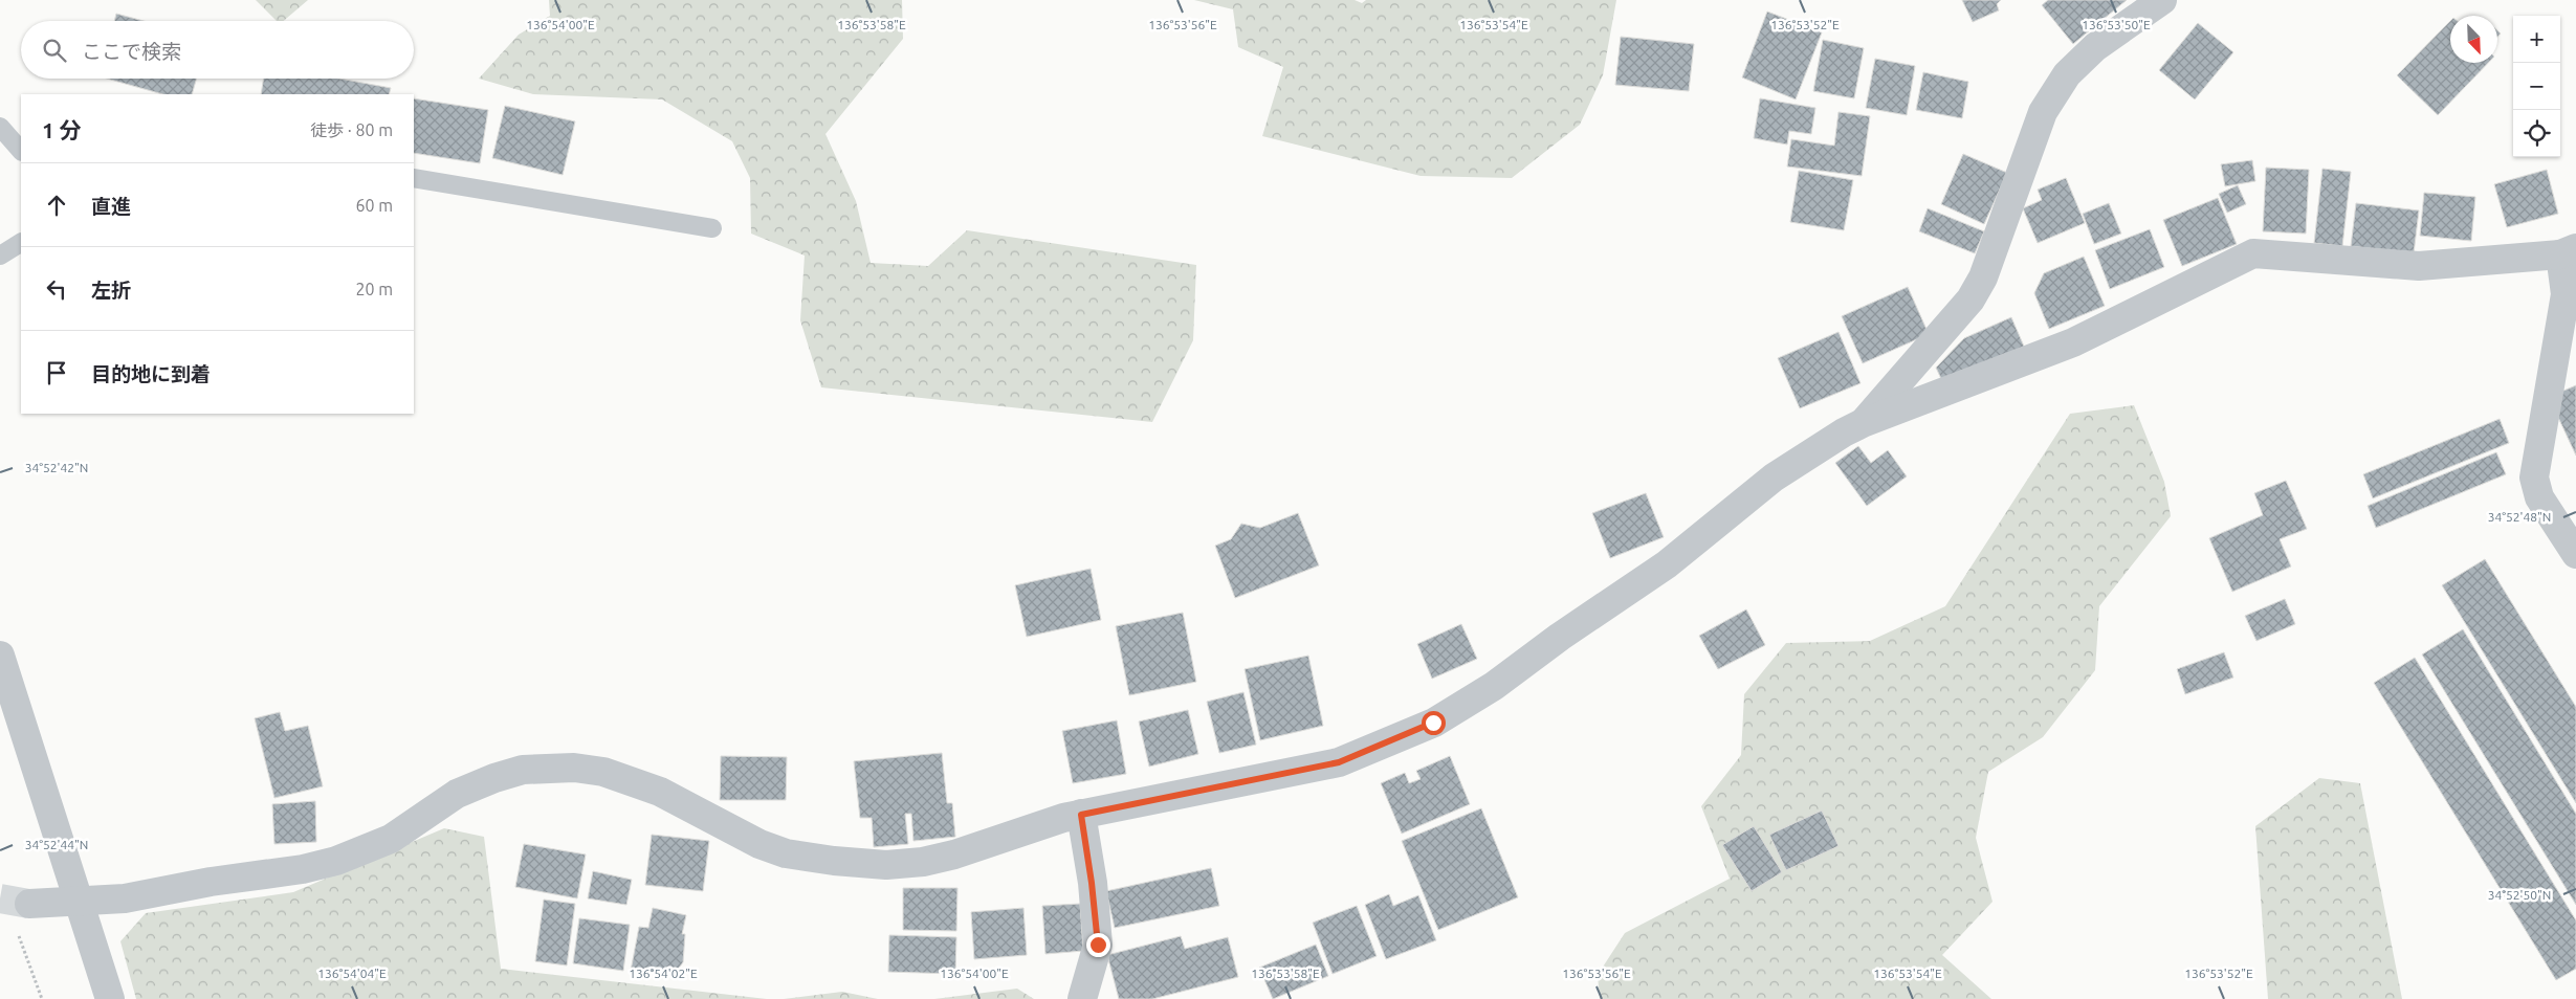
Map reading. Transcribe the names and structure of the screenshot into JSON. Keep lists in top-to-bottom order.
{
  "north": "bottom right",
  "page": {
    "map_buttons": ["+", "−"],
    "search": "ここで検索",
    "heading": ["1 分", "徒歩 · 80 m"],
    "list": [
      ["直進", "60 m"],
      ["左折", "20 m"],
      "目的地に到着"
    ]
  },
  "coordinates": [
    "136°54'00\"E",
    "136°53'58\"E",
    "136°53'56\"E",
    "136°53'54\"E",
    "136°53'52\"E",
    "136°53'50\"E",
    "34°52'42\"N",
    "34°52'48\"N",
    "34°52'44\"N",
    "34°52'50\"N",
    "136°54'04\"E",
    "136°54'02\"E"
  ]
}
